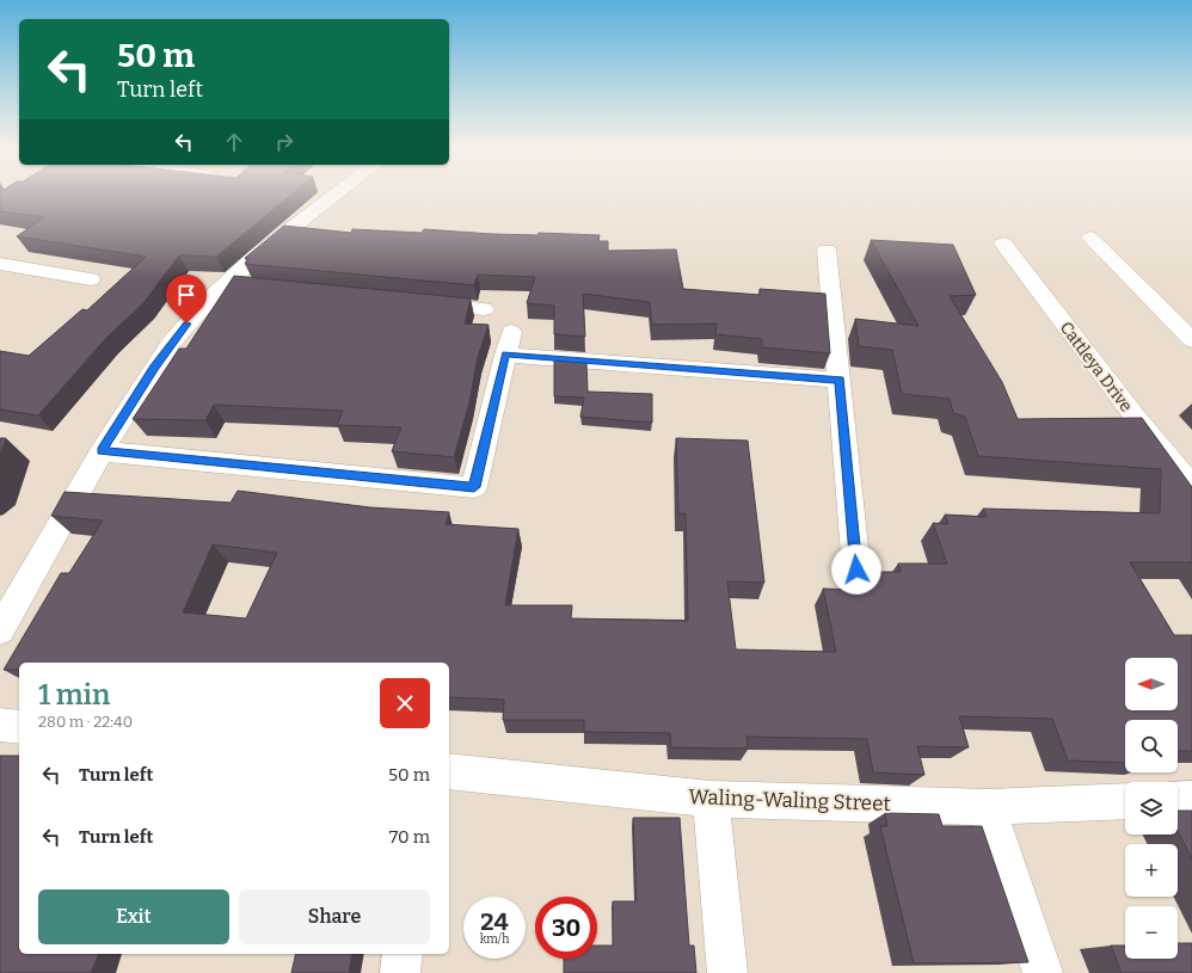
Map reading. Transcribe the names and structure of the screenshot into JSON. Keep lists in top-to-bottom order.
{
  "streets": {
    "street": ["Cattleya Drive", "Waling-Waling Street"]
  },
  "north": "left",
  "page": {
    "turn": ["50 m", "Turn left"],
    "map_buttons": ["+", "−"],
    "heading": ["1 min", "280 m · 22:40"],
    "list": [
      {
        "name": "Turn left",
        "value": "50 m"
      },
      {
        "name": "Turn left",
        "value": "70 m"
      }
    ],
    "buttons": ["Exit", "Share"],
    "speed": "24 km/h",
    "limit": "30"
  }
}
